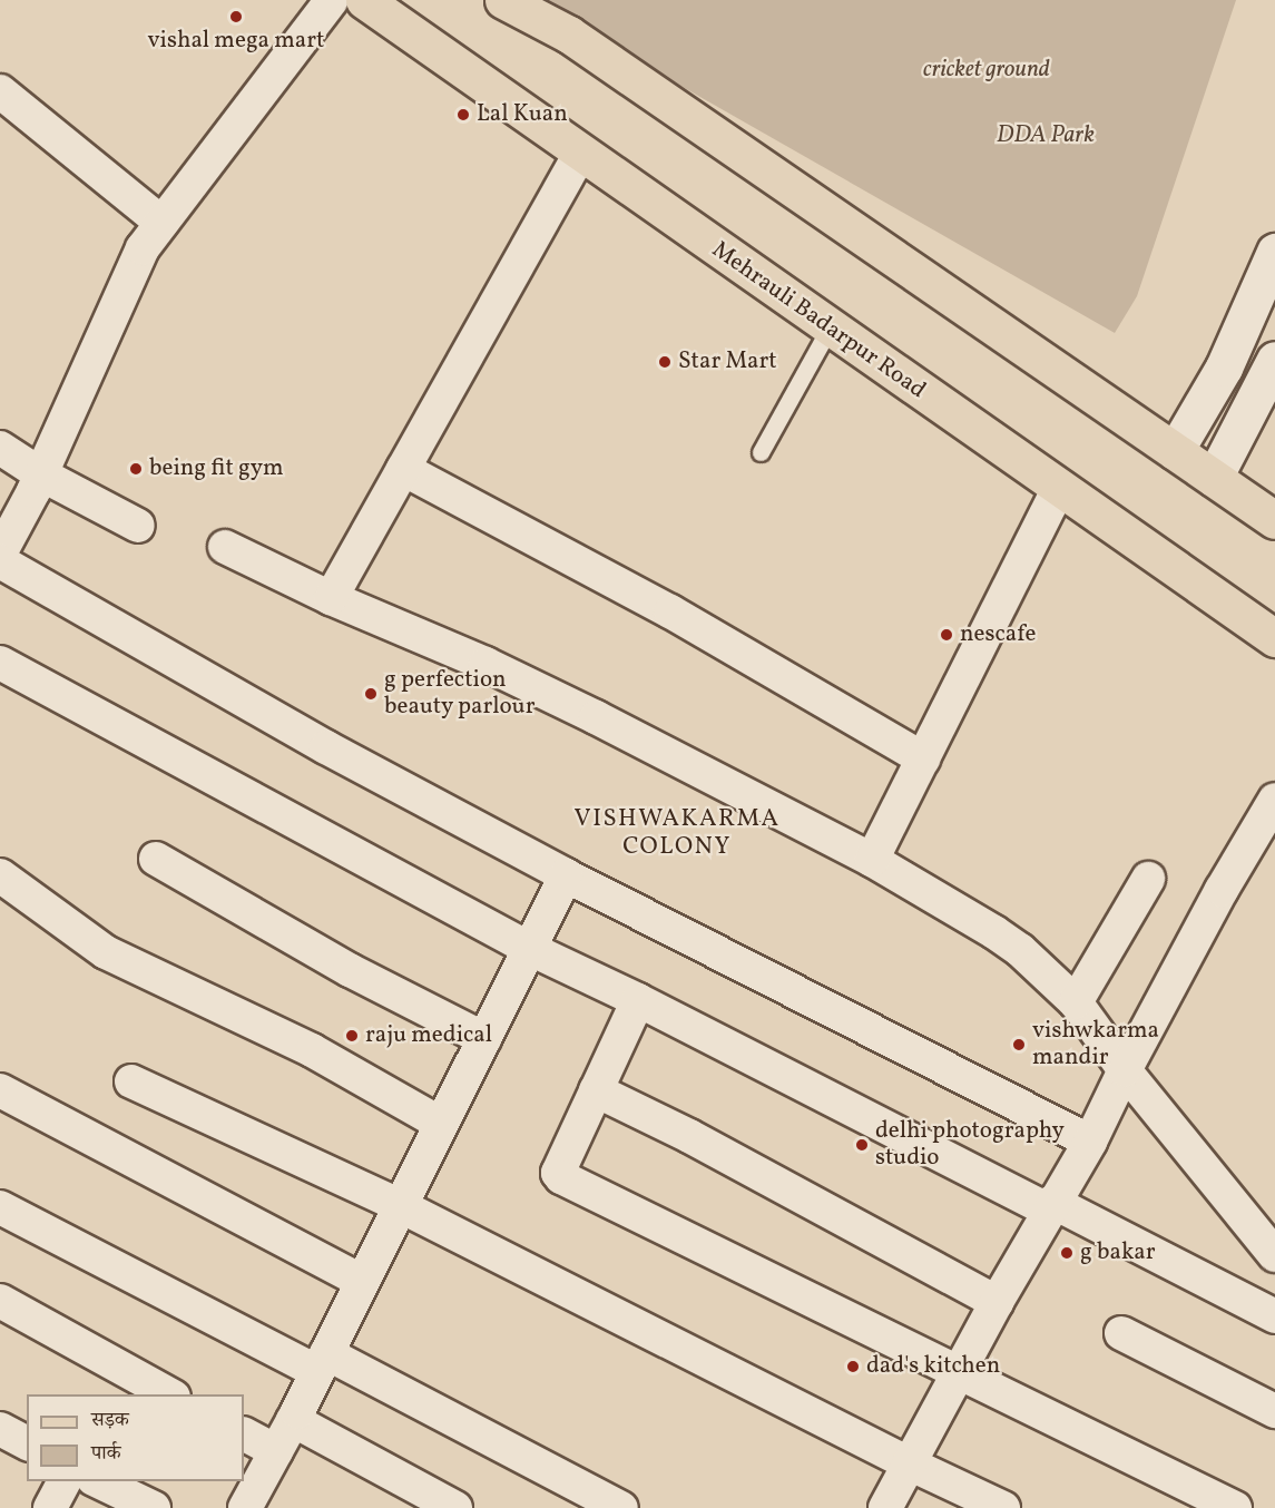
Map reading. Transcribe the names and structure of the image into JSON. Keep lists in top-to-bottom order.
{
  "streets": {
    "main road": ["Mehrauli Badarpur Road"]
  },
  "districts": ["VISHWAKARMA COLONY"],
  "parks": ["cricket ground", "DDA Park"],
  "places": [
    "vishal mega mart",
    "Lal Kuan",
    "Star Mart",
    "being fit gym",
    "nescafe",
    "g perfection beauty parlour",
    "raju medical",
    "vishwkarma mandir",
    "delhi photography studio",
    "g bakar",
    "dad's kitchen"
  ],
  "legend": ["सड़क", "पार्क"]
}
